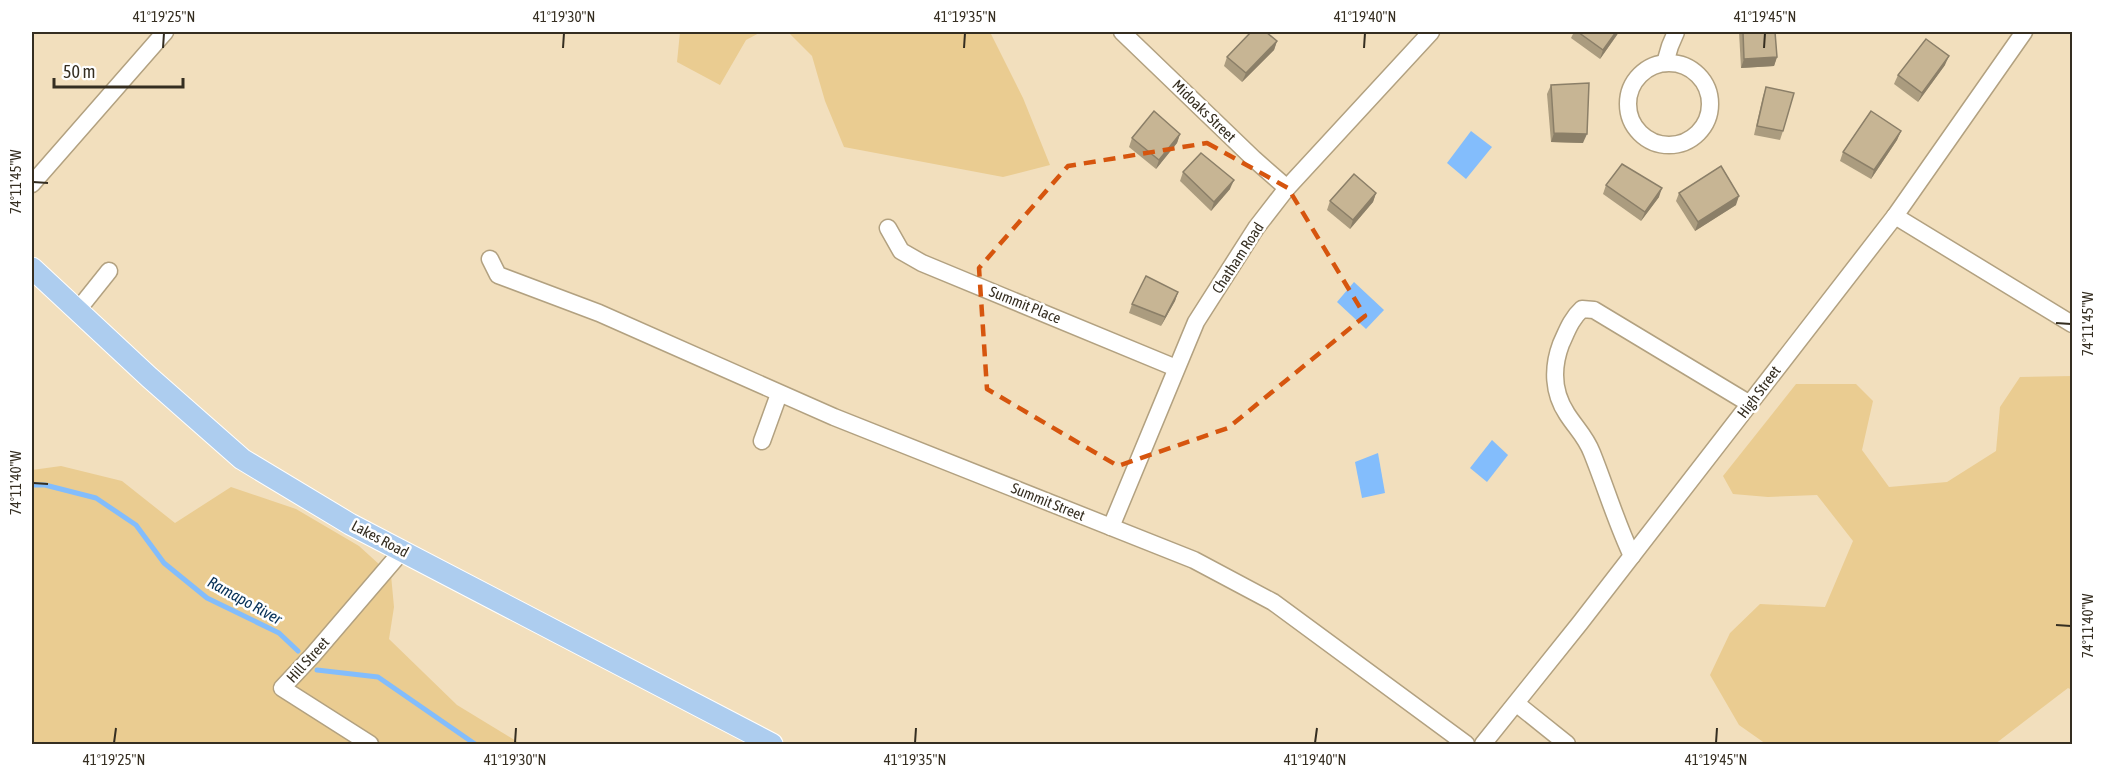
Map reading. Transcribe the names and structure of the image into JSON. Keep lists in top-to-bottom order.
{
  "streets": {
    "main road": ["Lakes Road"],
    "street": [
      "Midoaks Street",
      "Chatham Road",
      "Summit Place",
      "High Street",
      "Summit Street",
      "Hill Street"
    ]
  },
  "crossings": [
    ["Midoaks Street", "Chatham Road"],
    ["Chatham Road", "Summit Place"],
    ["Chatham Road", "Summit Street"],
    ["Lakes Road", "Hill Street"]
  ],
  "water": ["Ramapo River"],
  "scale_bar": "50 m",
  "coordinates": [
    "41°19'25\"N",
    "41°19'30\"N",
    "41°19'35\"N",
    "41°19'40\"N",
    "41°19'45\"N",
    "74°11'45\"W",
    "74°11'40\"W"
  ]
}
